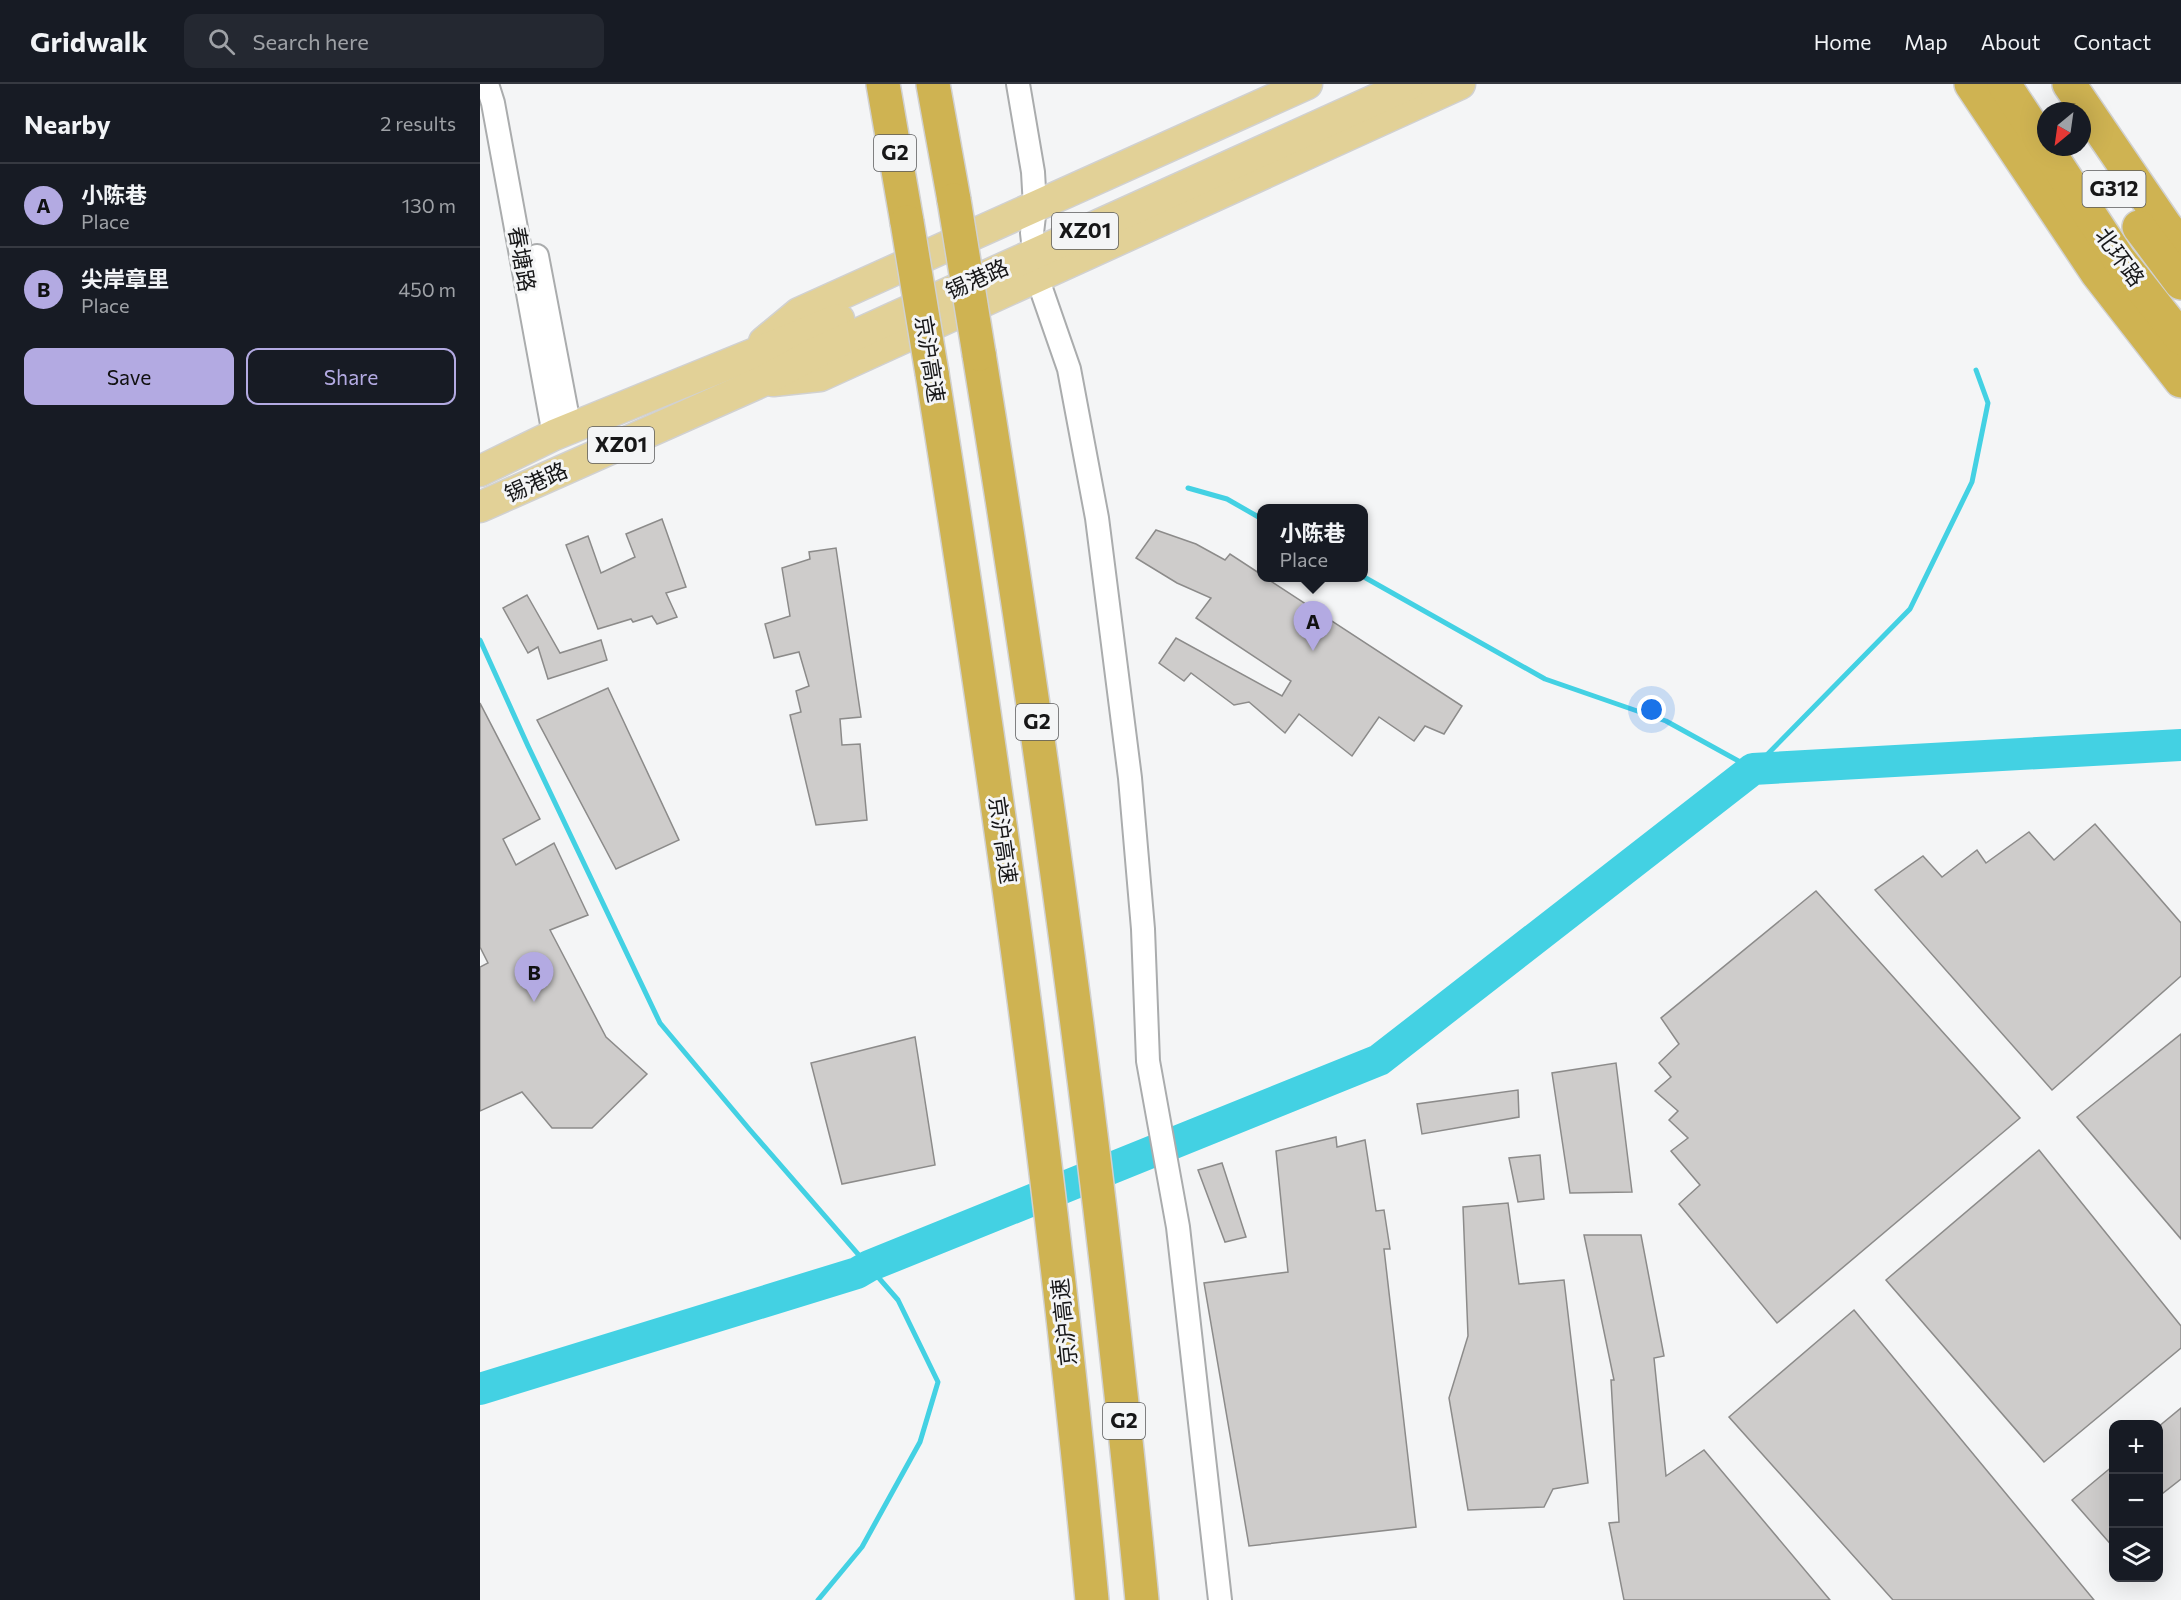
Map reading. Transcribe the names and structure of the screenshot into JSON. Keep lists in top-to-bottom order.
{
  "streets": {
    "highway": [
      "G2",
      "G312",
      "北环路",
      "京沪高速"
    ],
    "main road": ["XZ01", "锡港路"],
    "street": ["春塘路"]
  },
  "crossings": [
    ["XZ01", "锡港路"],
    ["春塘路", "锡港路"]
  ],
  "north": "bottom left",
  "page": {
    "header": "Gridwalk",
    "search": "Search here",
    "nav": [
      "Home",
      "Map",
      "About",
      "Contact"
    ],
    "heading": ["Nearby", "2 results"],
    "list": [
      {
        "mark": "A",
        "name": "小陈巷",
        "note": "Place",
        "value": "130 m"
      },
      {
        "mark": "B",
        "name": "尖岸章里",
        "note": "Place",
        "value": "450 m"
      }
    ],
    "buttons": ["Save", "Share"],
    "popup": ["小陈巷", "Place"],
    "pins": ["A", "B"],
    "map_buttons": ["+", "−"]
  }
}
